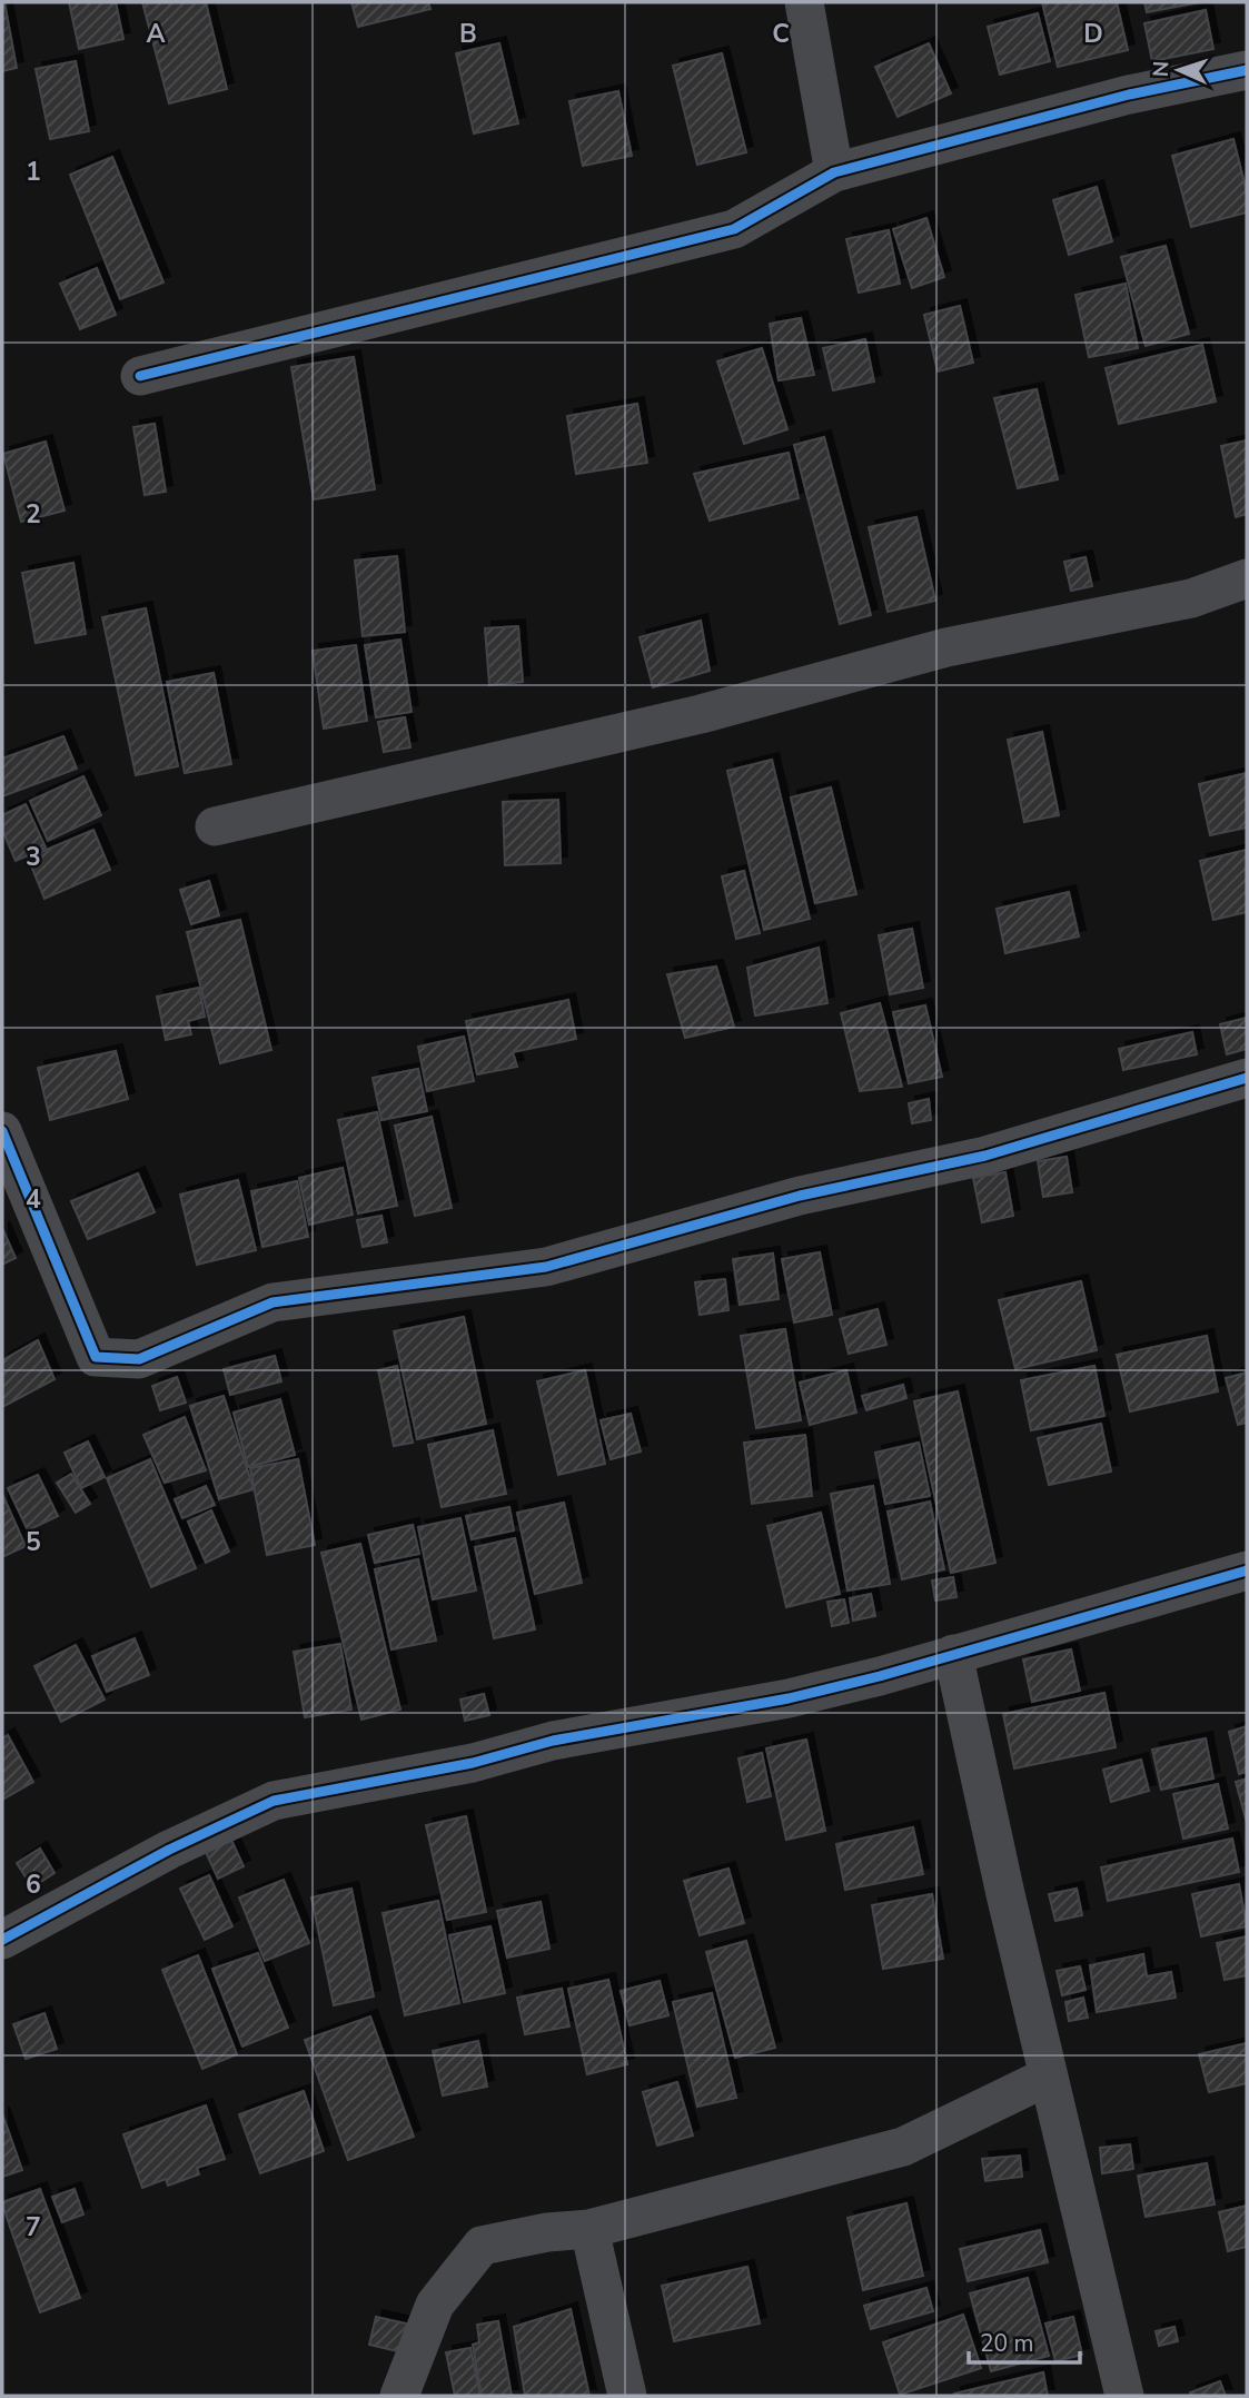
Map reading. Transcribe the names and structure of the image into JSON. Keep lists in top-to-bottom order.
{
  "scale_bar": "20 m",
  "north": "left",
  "grid": {
    "columns": [
      "A",
      "B",
      "C",
      "D"
    ],
    "rows": [
      "1",
      "2",
      "3",
      "4",
      "5",
      "6",
      "7"
    ]
  }
}
